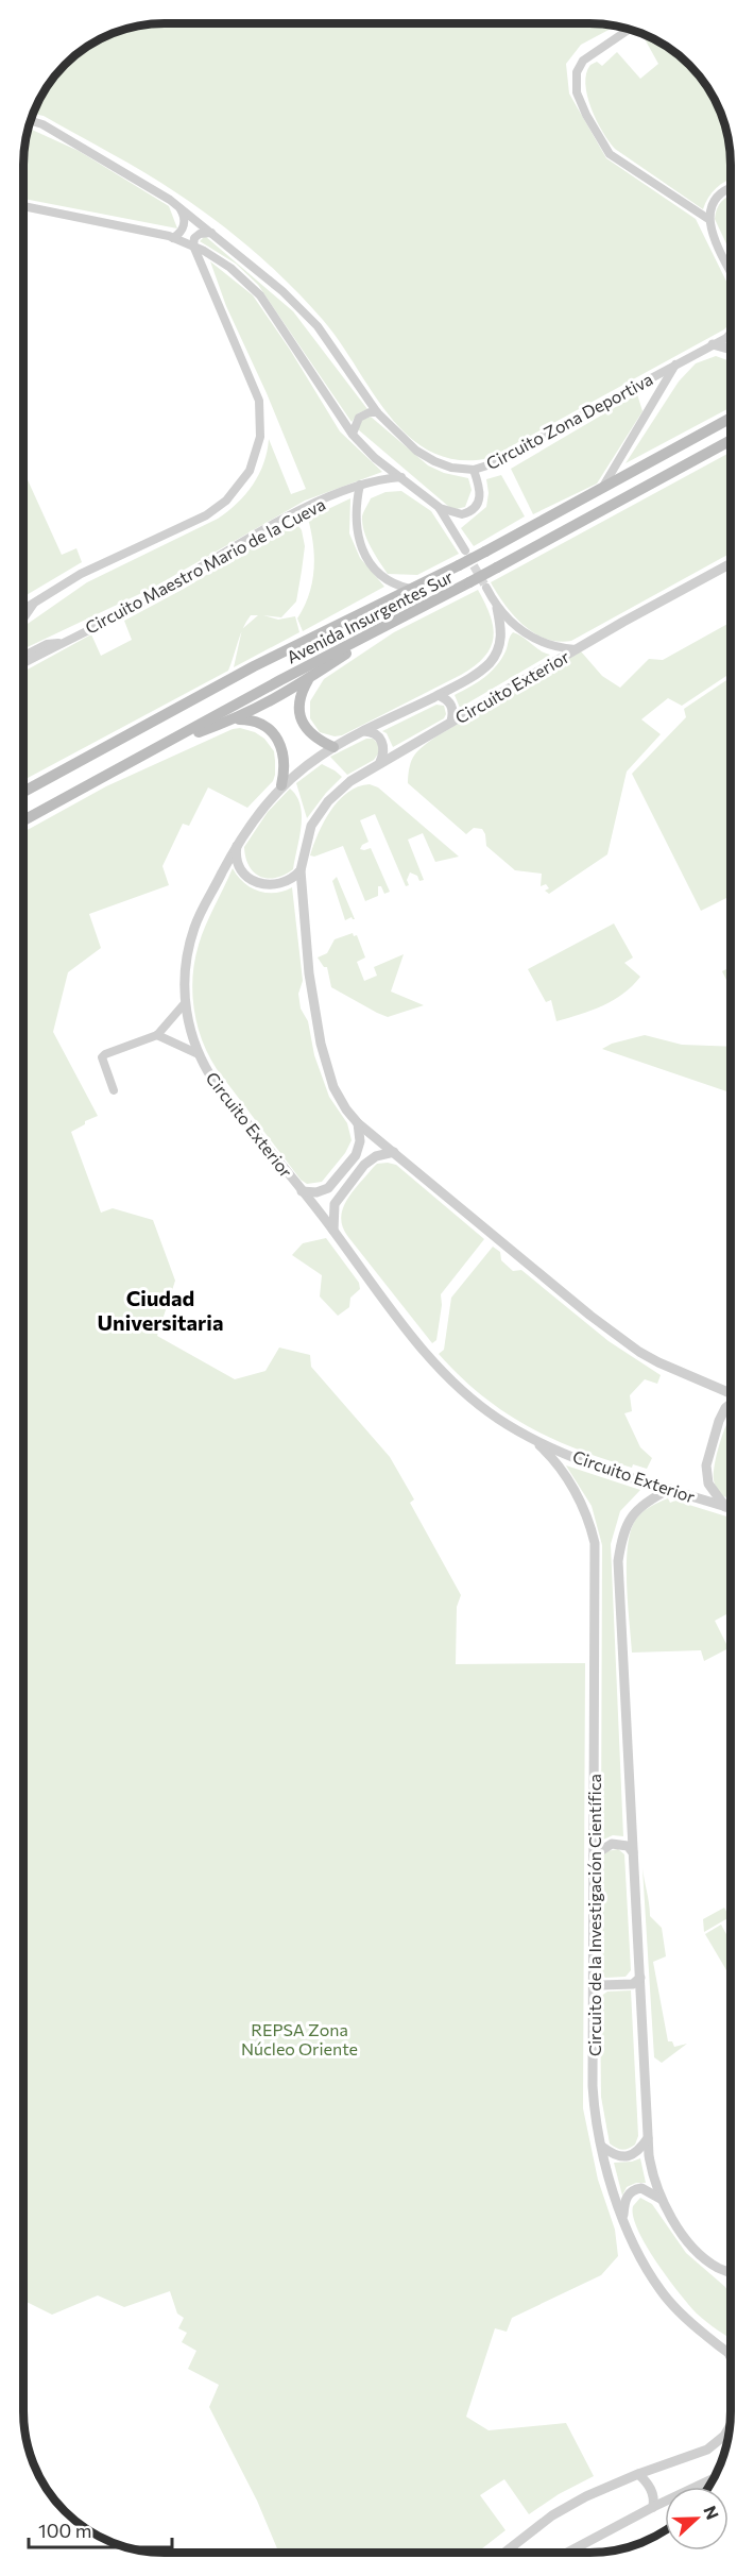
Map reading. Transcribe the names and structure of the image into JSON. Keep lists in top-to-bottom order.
{
  "streets": {
    "main road": ["Avenida Insurgentes Sur"],
    "street": [
      "Circuito Zona Deportiva",
      "Circuito Maestro Mario de la Cueva",
      "Circuito Exterior",
      "Circuito de la Investigación Científica"
    ]
  },
  "crossings": [
    ["Circuito Exterior", "Circuito de la Investigación Científica"]
  ],
  "districts": ["Ciudad Universitaria"],
  "parks": ["REPSA Zona Núcleo Oriente"],
  "scale_bar": "100 m",
  "north": "right"
}
